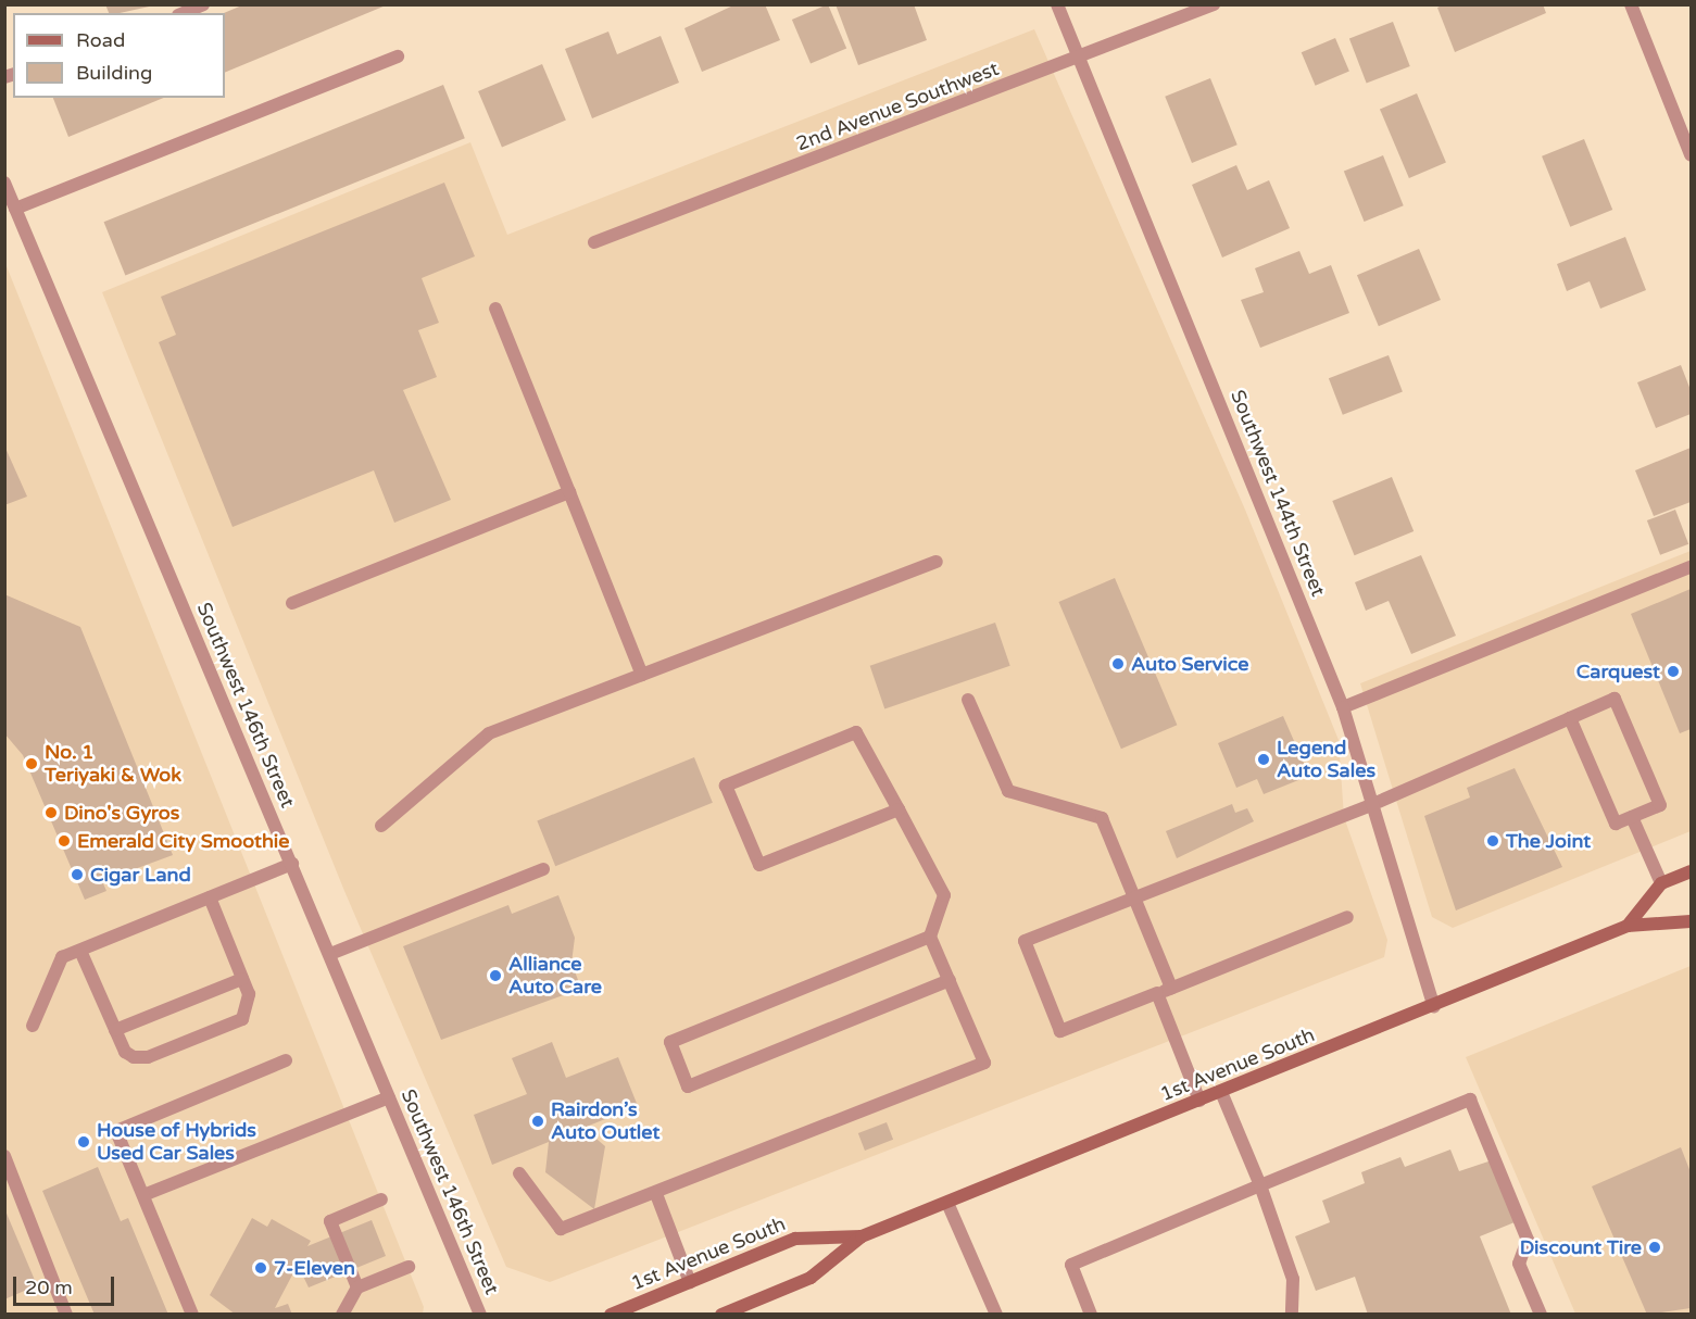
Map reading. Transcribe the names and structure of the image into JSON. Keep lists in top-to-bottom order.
{
  "streets": {
    "main road": ["1st Avenue South"],
    "street": ["2nd Avenue Southwest", "Southwest 144th Street", "Southwest 146th Street"]
  },
  "crossings": [
    ["2nd Avenue Southwest", "Southwest 144th Street"],
    ["Southwest 144th Street", "1st Avenue South"]
  ],
  "places": [
    "Auto Service",
    "Carquest",
    "Legend Auto Sales",
    "No. 1 Teriyaki & Wok",
    "Dino's Gyros",
    "Emerald City Smoothie",
    "The Joint",
    "Cigar Land",
    "Alliance Auto Care",
    "Rairdon’s Auto Outlet",
    "House of Hybrids Used Car Sales",
    "Discount Tire",
    "7-Eleven"
  ],
  "legend": ["Road", "Building"],
  "scale_bar": "20 m"
}
